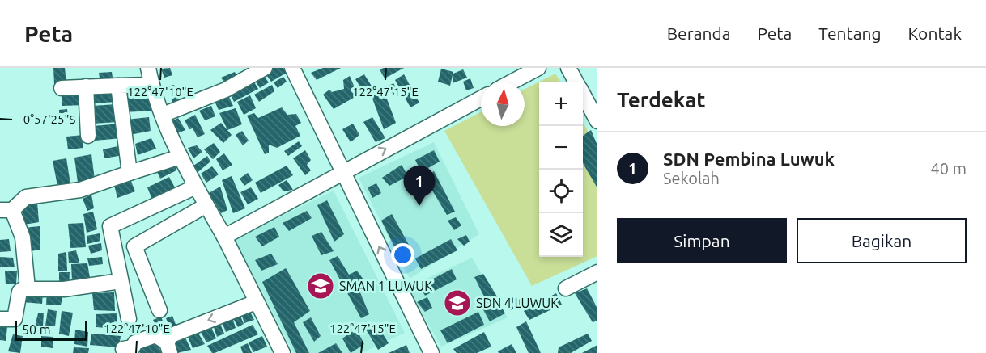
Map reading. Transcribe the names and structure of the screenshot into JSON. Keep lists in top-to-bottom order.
{
  "places": {
    "school or university": ["SMAN 1 LUWUK", "SDN 4 LUWUK"]
  },
  "scale_bar": "50 m",
  "north": "top",
  "page": {
    "header": "Peta",
    "nav": [
      "Beranda",
      "Peta",
      "Tentang",
      "Kontak"
    ],
    "heading": "Terdekat",
    "map_buttons": ["+", "−"],
    "list": [
      {
        "mark": "1",
        "name": "SDN Pembina Luwuk",
        "note": "Sekolah",
        "value": "40 m"
      }
    ],
    "pins": "1",
    "buttons": ["Simpan", "Bagikan"],
    "scale": "50 m"
  },
  "coordinates": ["122°47'10\"E", "122°47'15\"E", "0°57'25\"S"]
}
